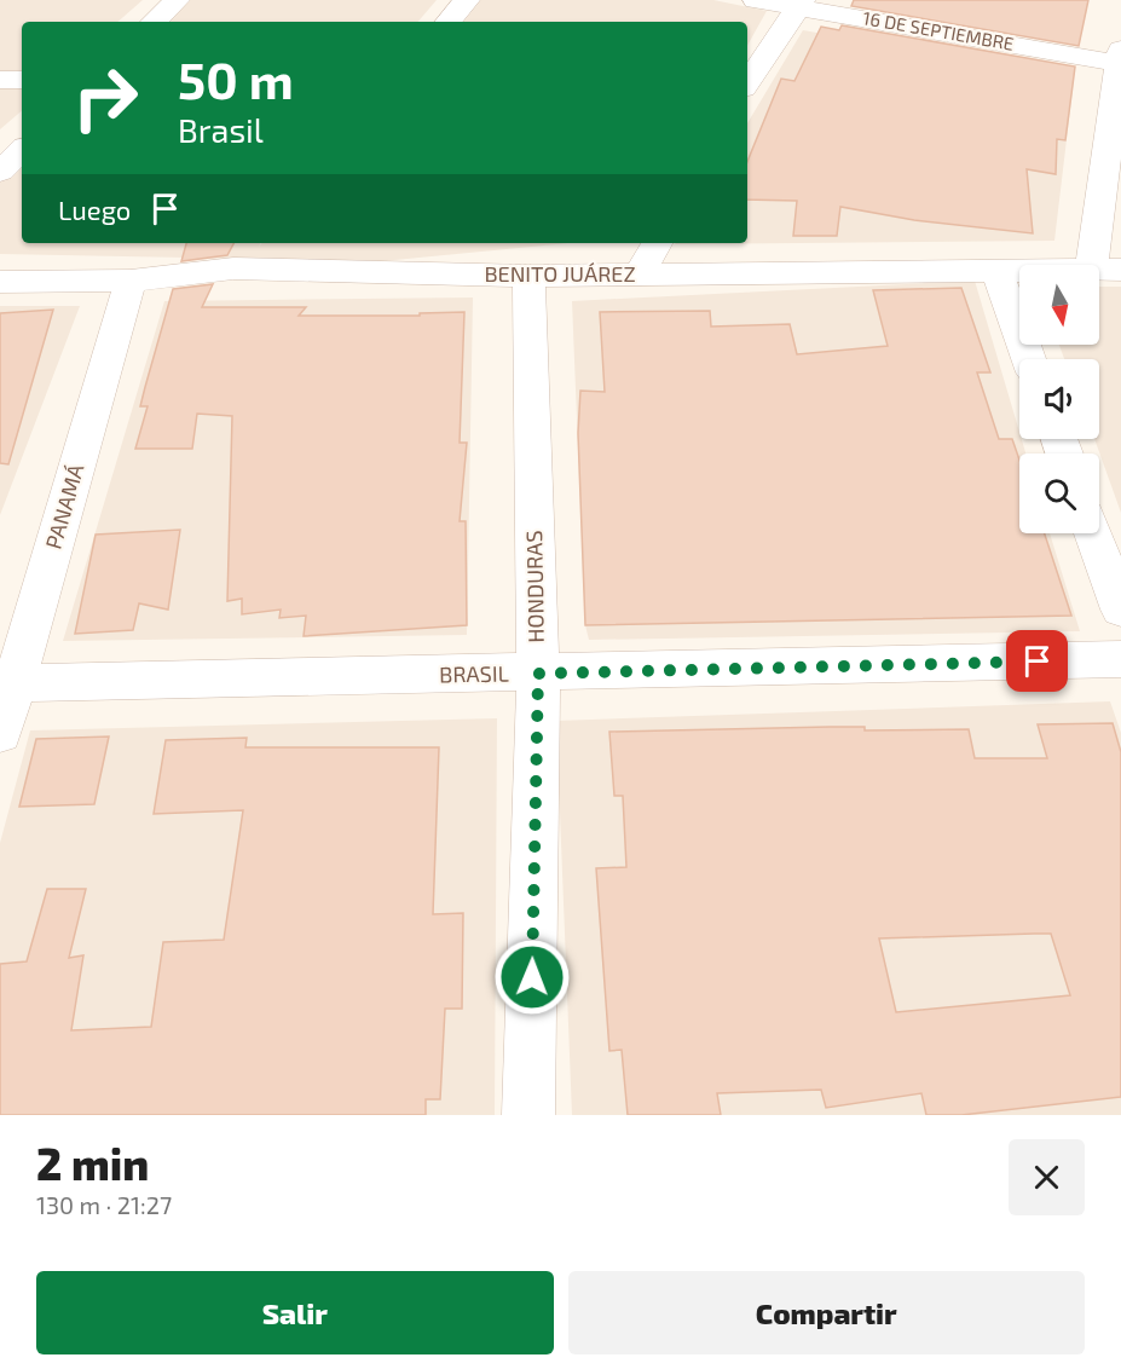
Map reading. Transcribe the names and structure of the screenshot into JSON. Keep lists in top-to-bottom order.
{
  "streets": {
    "street": [
      "16 DE SEPTIEMBRE",
      "BENITO JUÁREZ",
      "PANAMÁ",
      "HONDURAS",
      "BRASIL"
    ]
  },
  "crossings": [
    ["BENITO JUÁREZ", "PANAMÁ"],
    ["BENITO JUÁREZ", "HONDURAS"],
    ["PANAMÁ", "BRASIL"],
    ["HONDURAS", "BRASIL"]
  ],
  "north": "bottom",
  "page": {
    "turn": ["50 m", "Brasil"],
    "then": "Luego",
    "heading": ["2 min", "130 m · 21:27"],
    "buttons": ["Salir", "Compartir"]
  }
}
